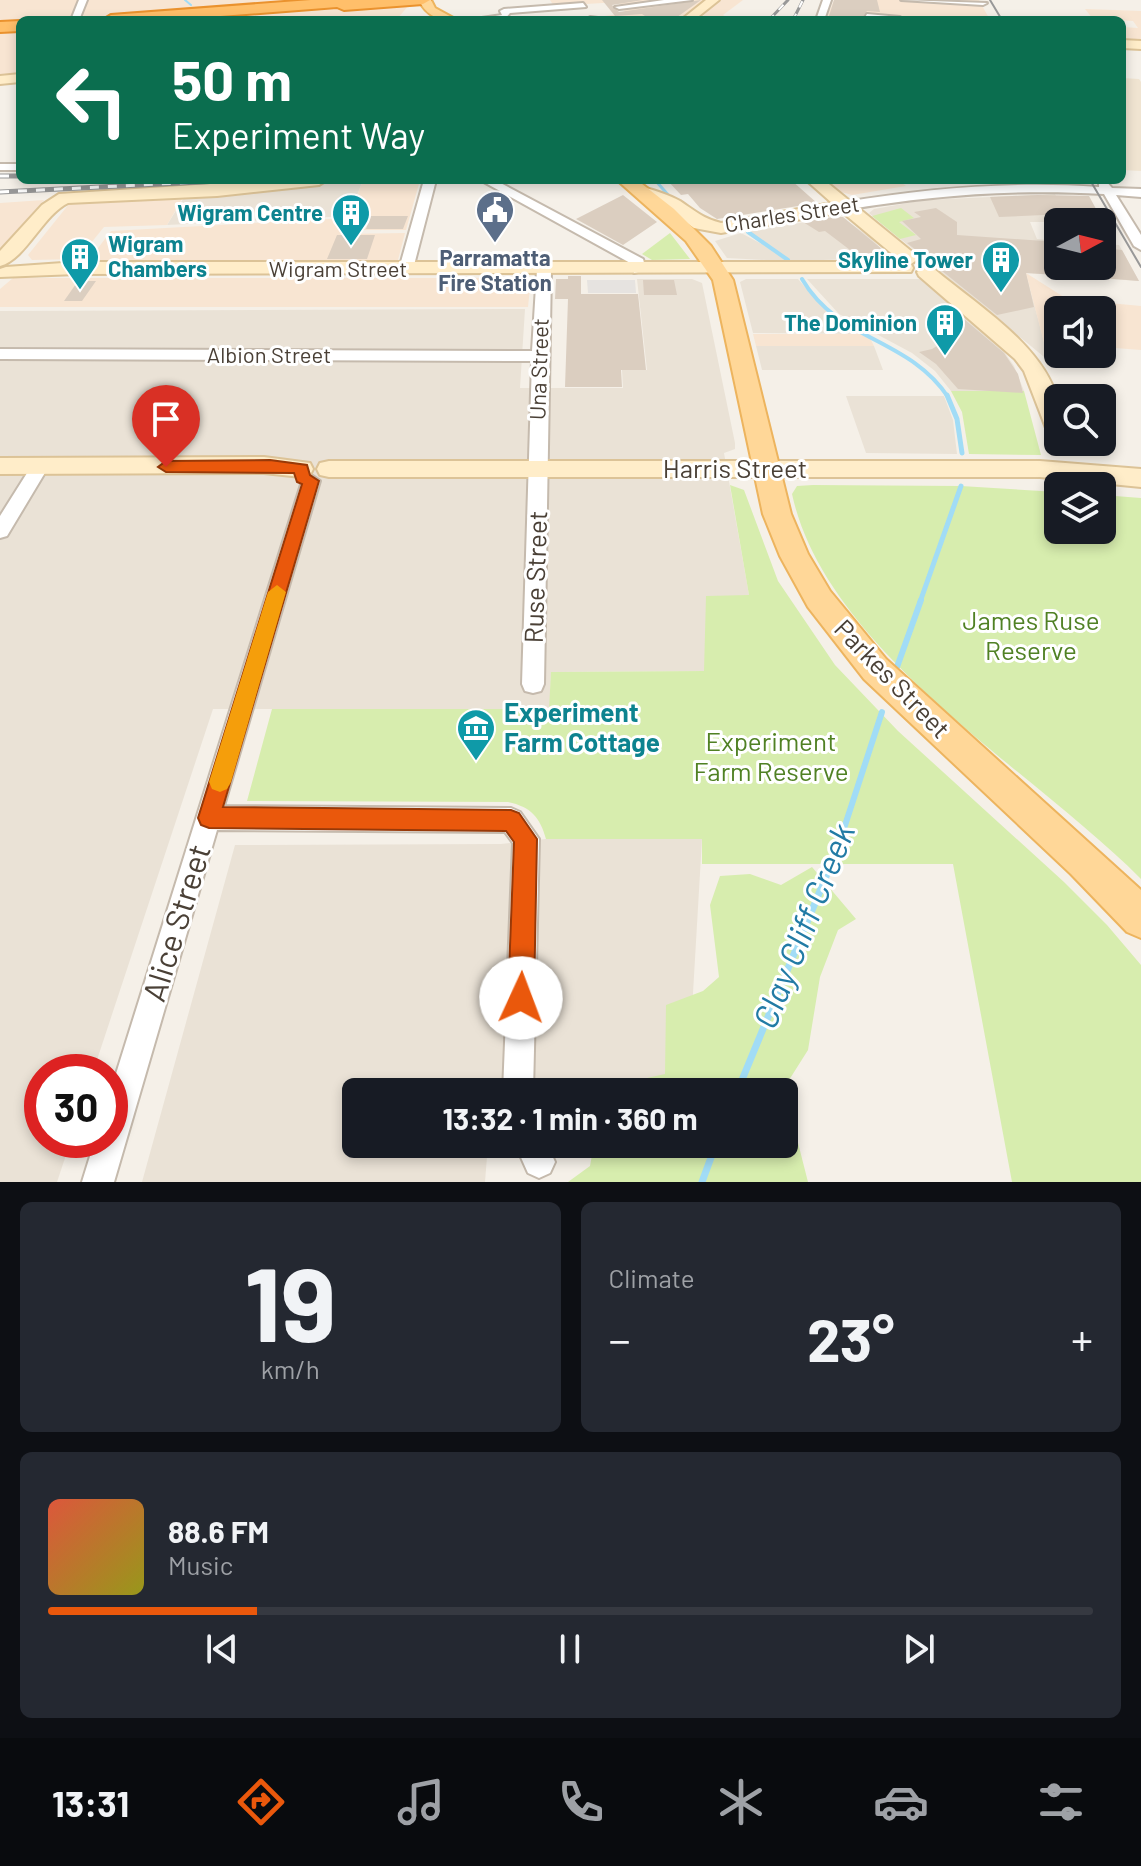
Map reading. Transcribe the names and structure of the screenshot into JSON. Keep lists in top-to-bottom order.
{
  "streets": {
    "main road": ["Parkes Street"],
    "street": [
      "Charles Street",
      "Wigram Street",
      "Albion Street",
      "Una Street",
      "Harris Street",
      "Ruse Street",
      "Alice Street"
    ]
  },
  "crossings": [
    ["Charles Street", "Parkes Street"],
    ["Wigram Street", "Una Street"],
    ["Wigram Street", "Parkes Street"],
    ["Albion Street", "Una Street"],
    ["Una Street", "Harris Street"],
    ["Una Street", "Ruse Street"],
    ["Harris Street", "Ruse Street"],
    ["Harris Street", "Parkes Street"],
    ["Harris Street", "Alice Street"]
  ],
  "water": ["Clay Cliff Creek"],
  "parks": ["James Ruse Reserve", "Experiment Farm Reserve"],
  "places": {
    "public building": ["Parramatta Fire Station"],
    "building": [
      "Wigram Centre",
      "Wigram Chambers",
      "Skyline Tower",
      "The Dominion"
    ],
    "museum": ["Experiment Farm Cottage"]
  },
  "north": "right",
  "page": {
    "turn": ["50 m", "Experiment Way"],
    "limit": "30",
    "trip": "13:32 · 1 min · 360 m",
    "tile": [
      ["19", "km/h"],
      "Climate"
    ],
    "heat": ["−", "23°", "+"],
    "song": ["88.6 FM", "Music"],
    "tabs": "13:31"
  }
}
